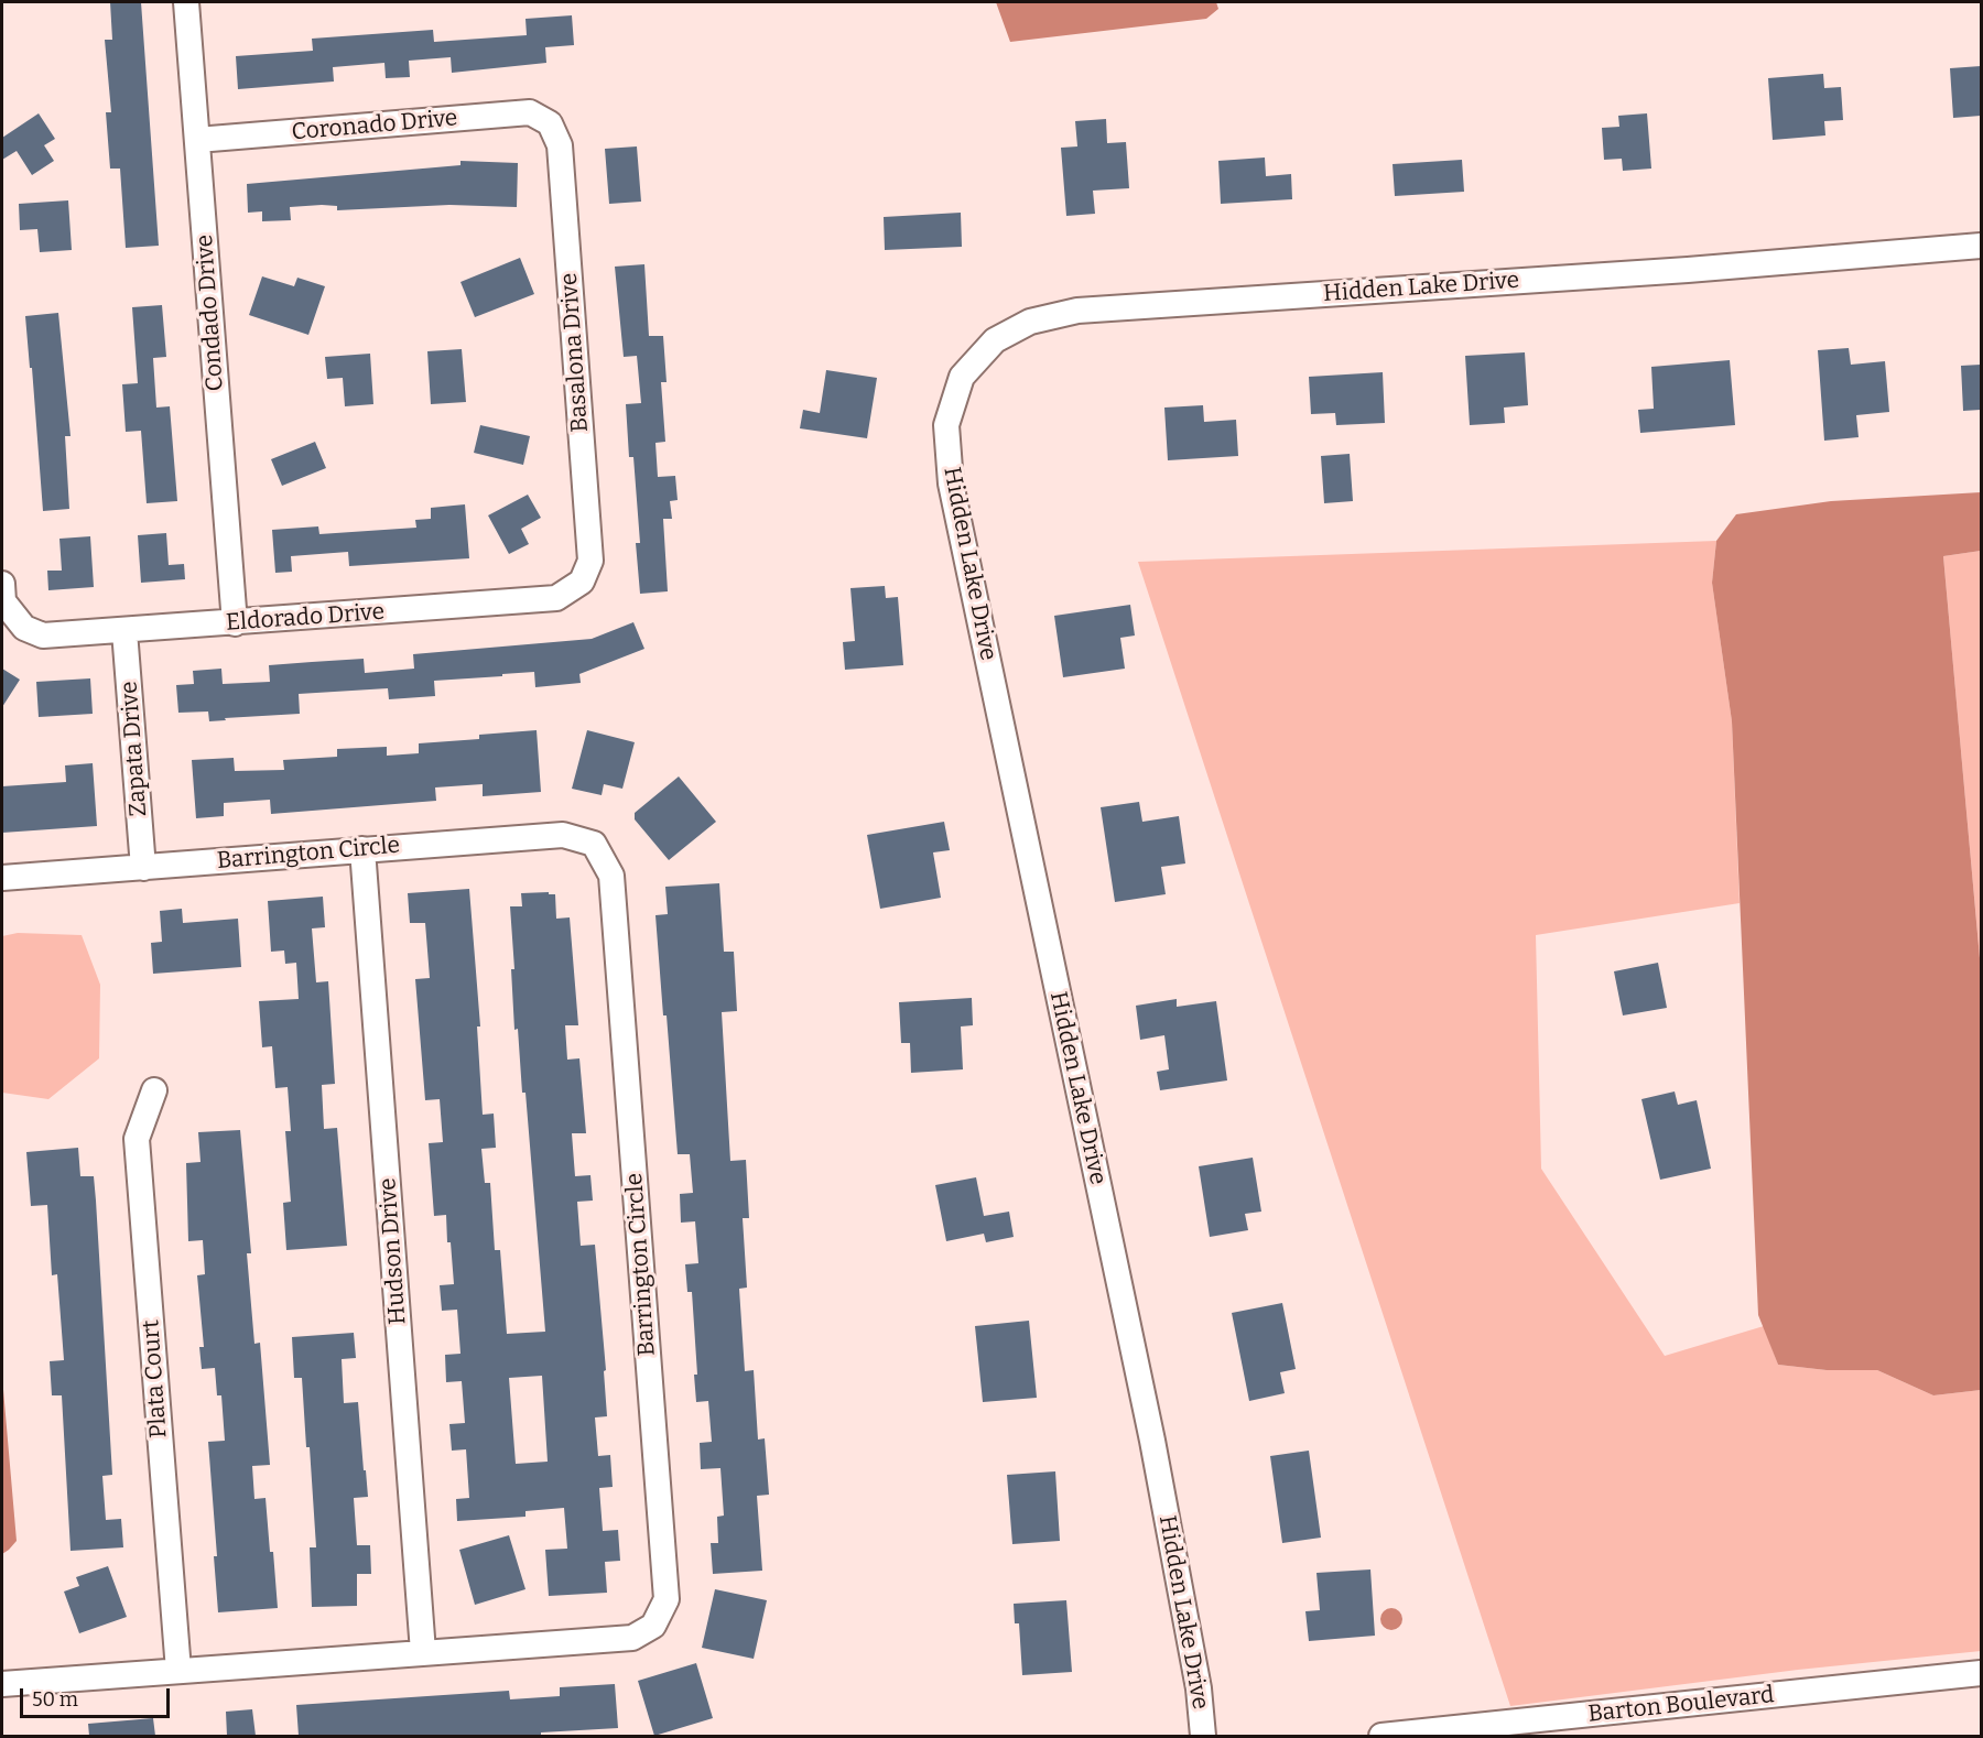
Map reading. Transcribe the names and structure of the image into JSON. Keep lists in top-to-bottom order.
{
  "streets": {
    "street": [
      "Coronado Drive",
      "Hidden Lake Drive",
      "Condado Drive",
      "Basalona Drive",
      "Eldorado Drive",
      "Zapata Drive",
      "Barrington Circle",
      "Hudson Drive",
      "Plata Court",
      "Barton Boulevard"
    ]
  },
  "crossings": [
    ["Coronado Drive", "Condado Drive"],
    ["Coronado Drive", "Basalona Drive"],
    ["Condado Drive", "Eldorado Drive"],
    ["Basalona Drive", "Eldorado Drive"],
    ["Eldorado Drive", "Zapata Drive"],
    ["Zapata Drive", "Barrington Circle"],
    ["Barrington Circle", "Hudson Drive"],
    ["Barrington Circle", "Plata Court"]
  ],
  "scale_bar": "50 m"
}
